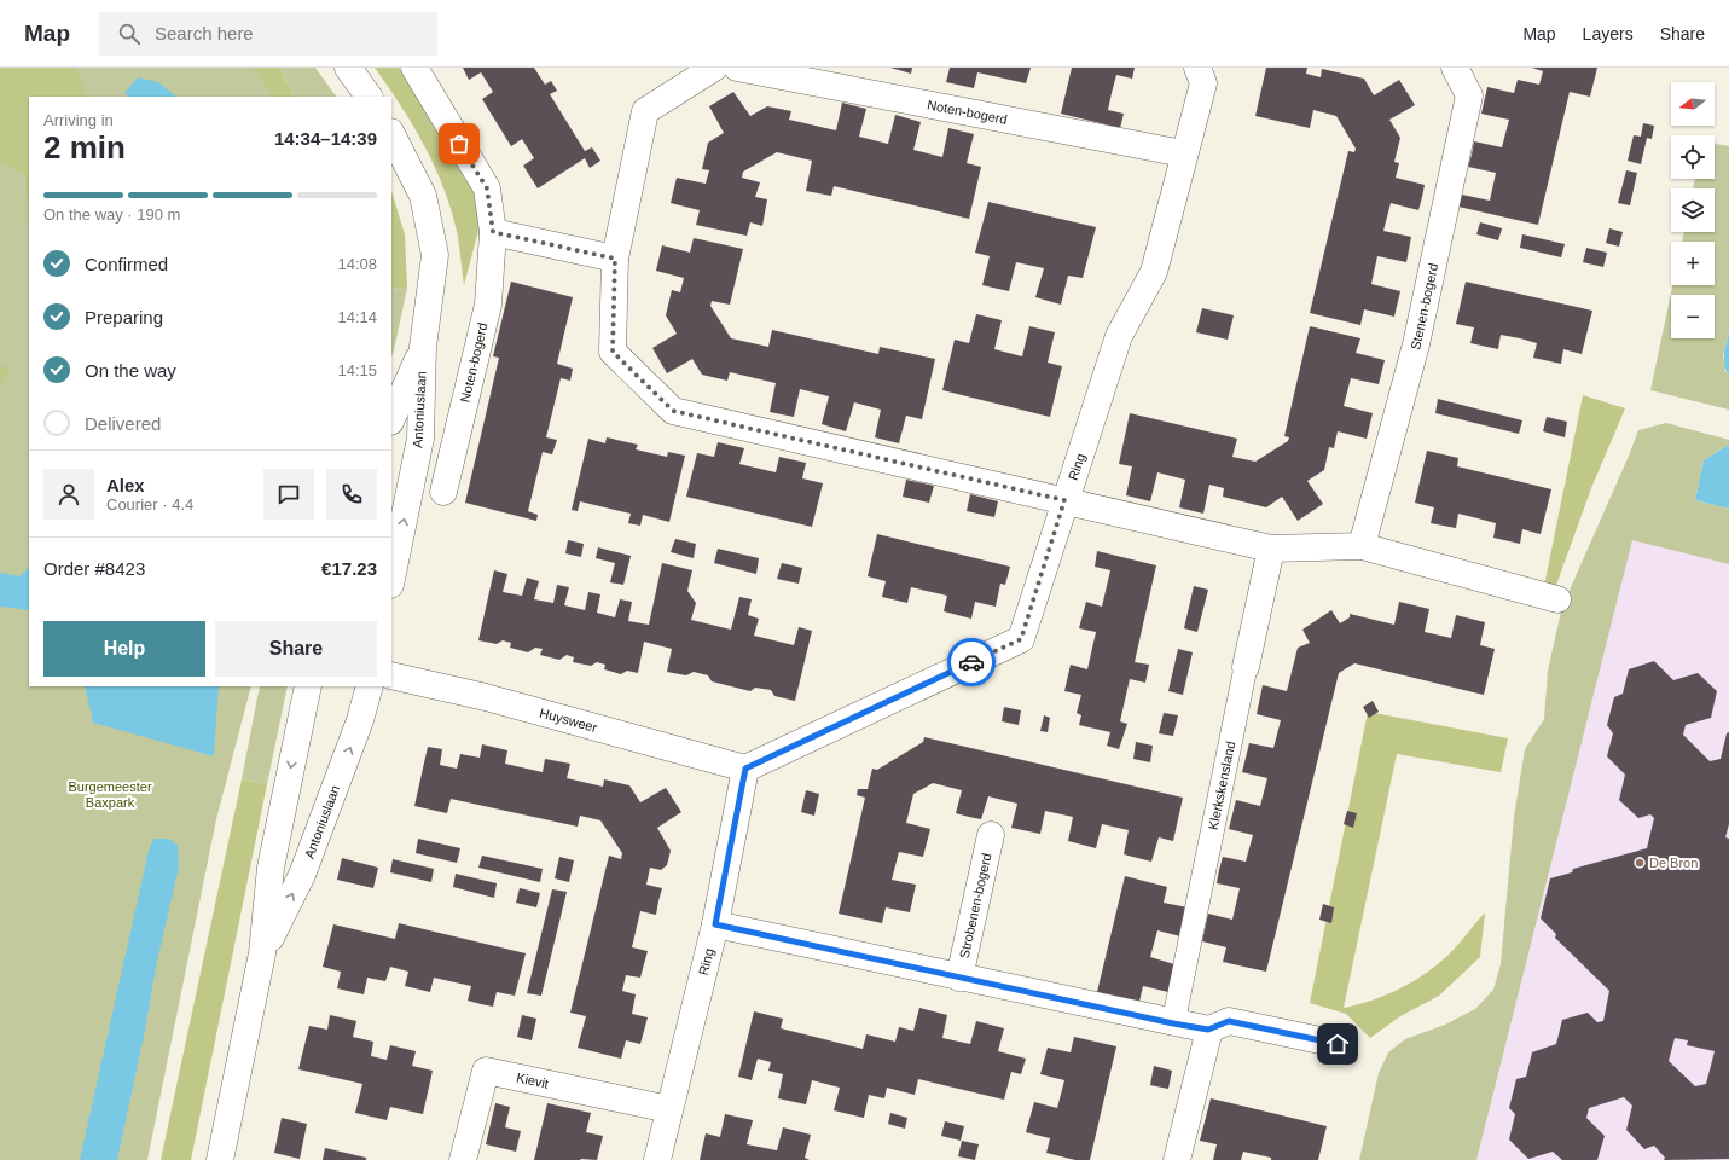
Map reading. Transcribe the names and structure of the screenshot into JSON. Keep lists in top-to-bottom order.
{
  "streets": {
    "street": [
      "Noten-bogerd",
      "Stenen-bogerd",
      "Antoniuslaan",
      "Ring",
      "Huysweer",
      "Klerkskensland",
      "Strobenen-bogerd",
      "Kievit"
    ]
  },
  "crossings": [
    ["Noten-bogerd", "Ring"],
    ["Ring", "Huysweer"],
    ["Ring", "Strobenen-bogerd"],
    ["Ring", "Kievit"],
    ["Klerkskensland", "Strobenen-bogerd"]
  ],
  "parks": ["Burgemeester Baxpark"],
  "places": ["De Bron"],
  "north": "left",
  "page": {
    "header": "Map",
    "search": "Search here",
    "nav": ["Map", "Layers", "Share"],
    "map_buttons": ["+", "−"],
    "heading": ["2 min", "Arriving in", "14:34–14:39"],
    "panel": [
      "Alex",
      "Courier · 4.4",
      "Order #8423",
      "€17.23"
    ],
    "bar": "On the way · 190 m",
    "list": [
      ["Confirmed", "14:08"],
      ["Preparing", "14:14"],
      ["On the way", "14:15"],
      "Delivered"
    ],
    "buttons": ["Help", "Share"]
  }
}
